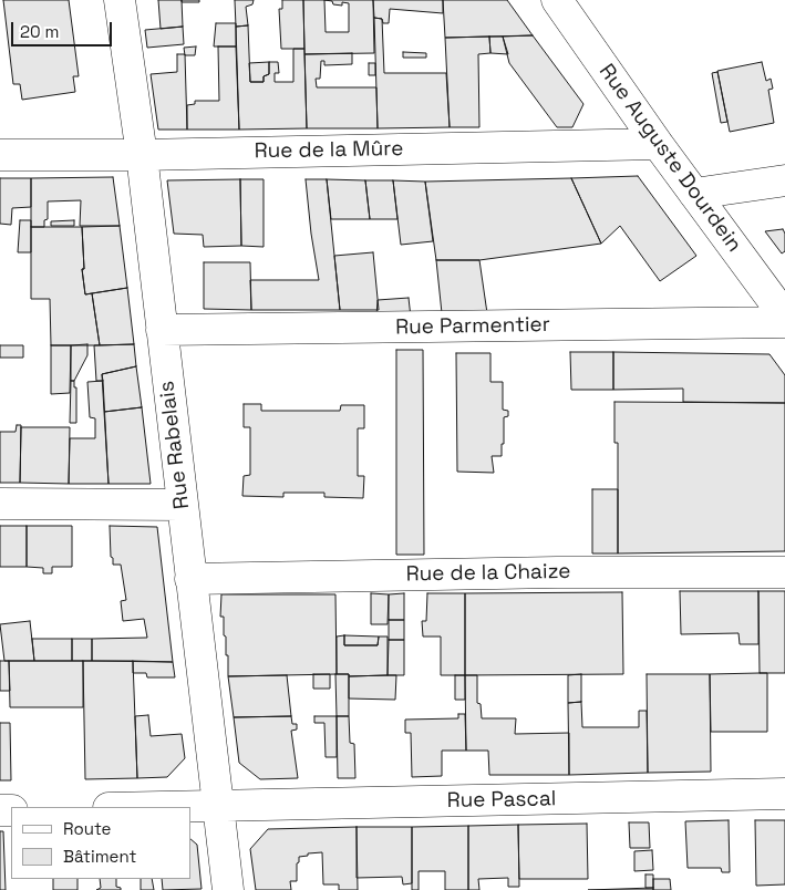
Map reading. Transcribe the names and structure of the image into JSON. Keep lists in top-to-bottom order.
{
  "streets": {
    "street": [
      "Rue de la Mûre",
      "Rue Auguste Dourdein",
      "Rue Parmentier",
      "Rue Rabelais",
      "Rue de la Chaize",
      "Rue Pascal"
    ]
  },
  "crossings": [
    ["Rue de la Mûre", "Rue Auguste Dourdein"],
    ["Rue de la Mûre", "Rue Rabelais"],
    ["Rue Parmentier", "Rue Rabelais"],
    ["Rue Rabelais", "Rue de la Chaize"],
    ["Rue Rabelais", "Rue Pascal"]
  ],
  "legend": ["Route", "Bâtiment"],
  "scale_bar": "20 m"
}
